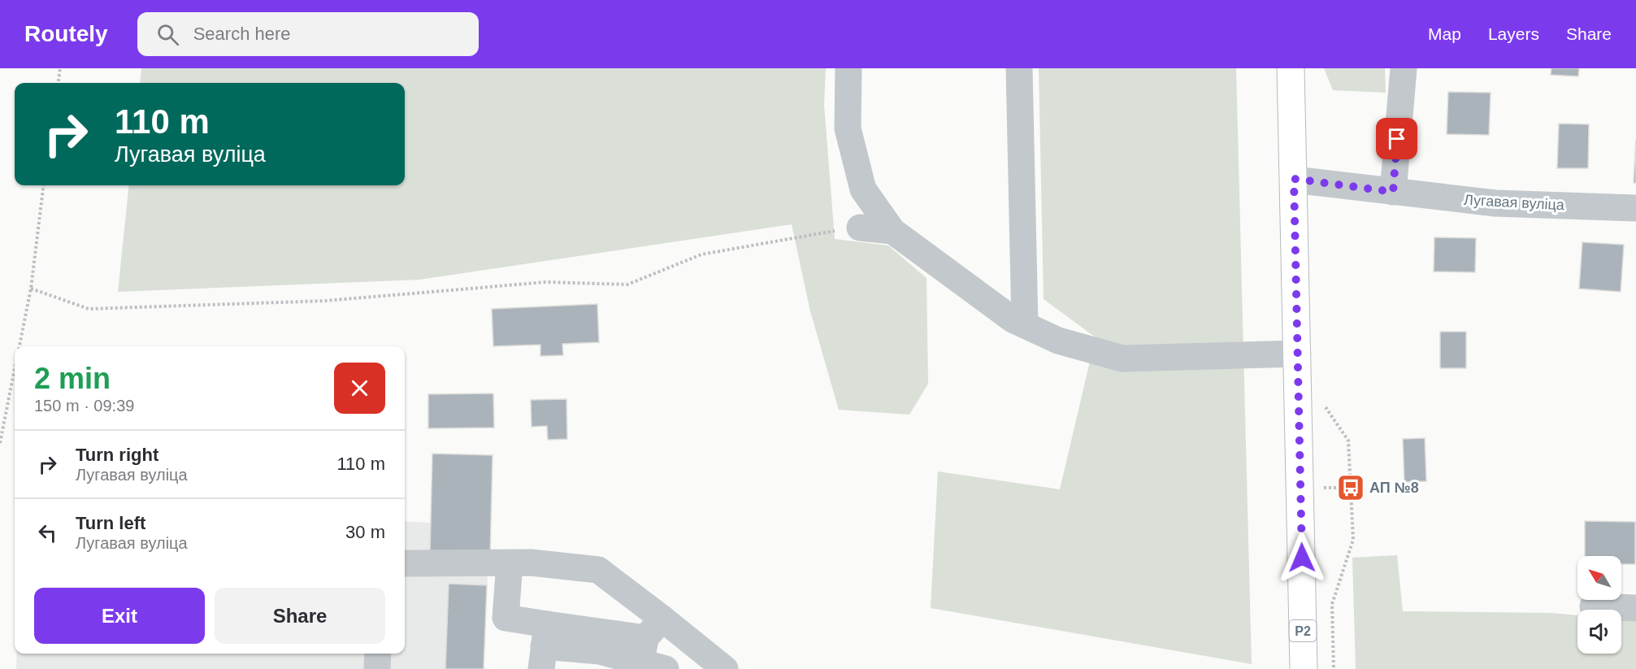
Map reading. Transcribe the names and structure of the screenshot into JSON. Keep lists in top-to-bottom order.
{
  "streets": {
    "main road": ["Р2"],
    "street": ["Лугавая вуліца"]
  },
  "crossings": [
    ["Лугавая вуліца", "Р2"]
  ],
  "places": {
    "bus stop": ["АП №8"]
  },
  "north": "top left",
  "page": {
    "header": "Routely",
    "search": "Search here",
    "nav": ["Map", "Layers", "Share"],
    "turn": ["110 m", "Лугавая вуліца"],
    "heading": ["2 min", "150 m · 09:39"],
    "list": [
      {
        "name": "Turn right",
        "note": "Лугавая вуліца",
        "value": "110 m"
      },
      {
        "name": "Turn left",
        "note": "Лугавая вуліца",
        "value": "30 m"
      }
    ],
    "buttons": ["Exit", "Share"]
  }
}
